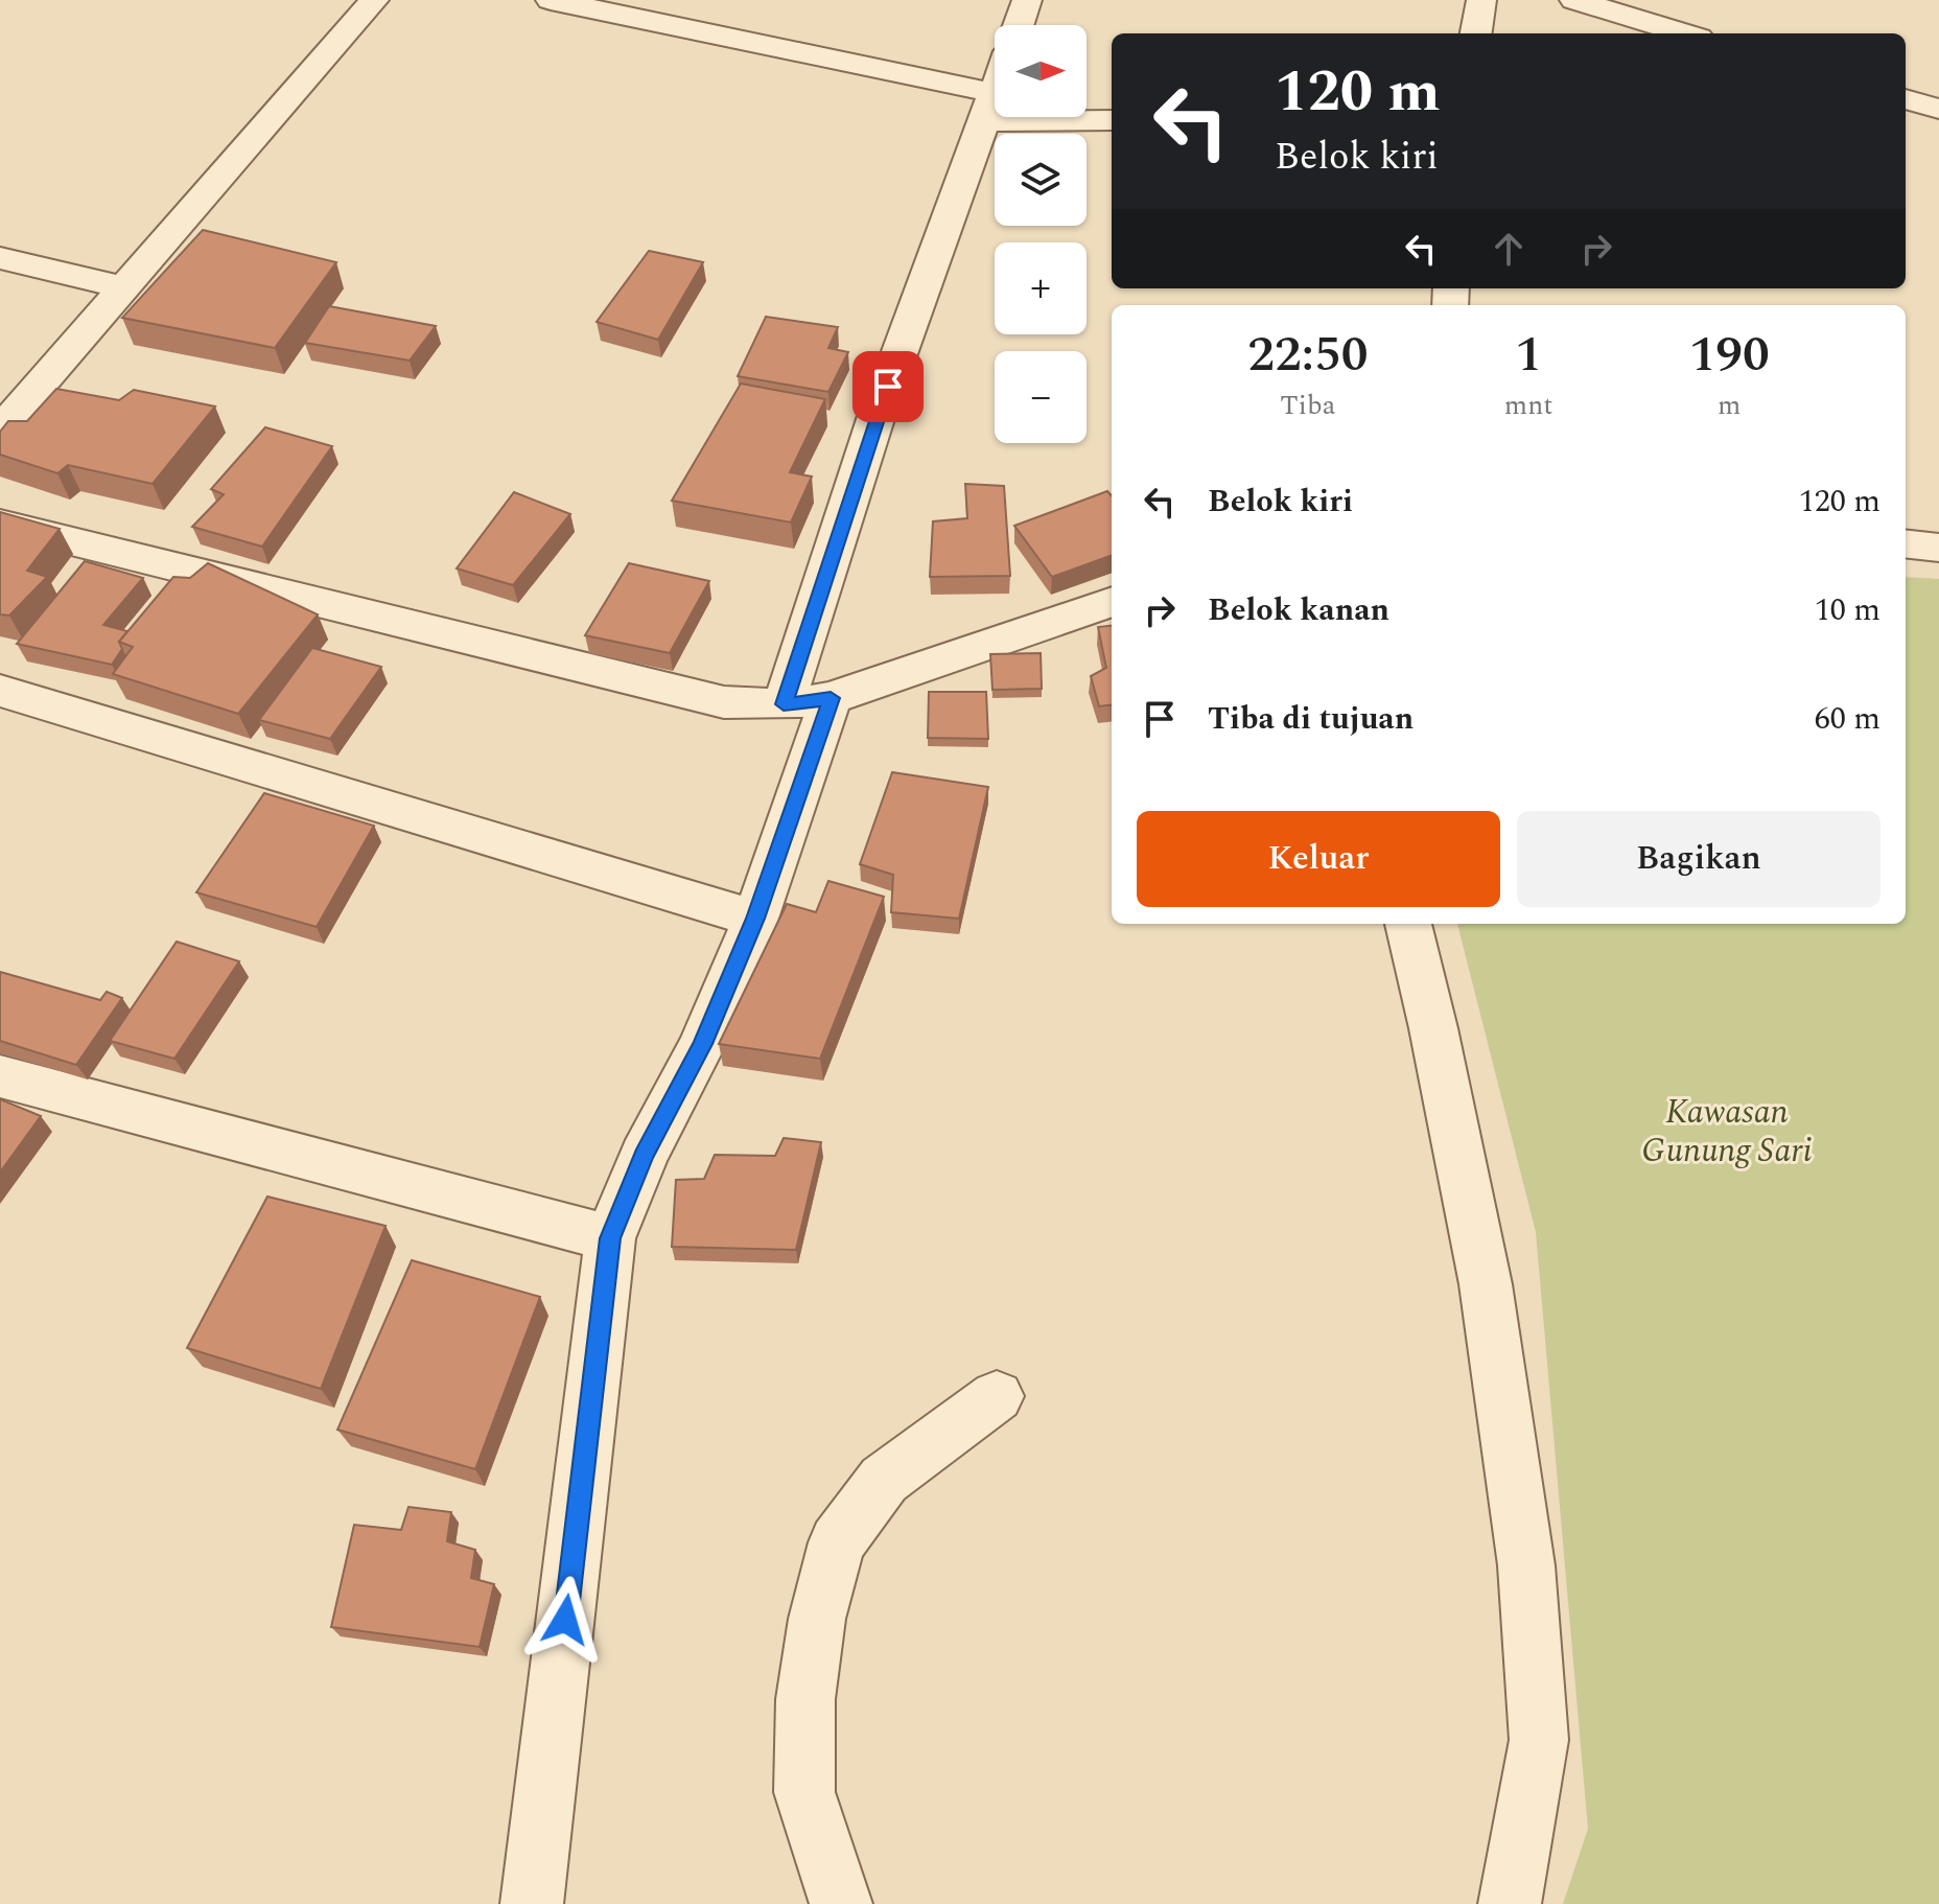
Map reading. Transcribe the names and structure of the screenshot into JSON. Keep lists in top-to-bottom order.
{
  "parks": ["Kawasan Gunung Sari"],
  "north": "right",
  "page": {
    "map_buttons": ["+", "−"],
    "turn": ["120 m", "Belok kiri"],
    "eta": [
      "22:50",
      "Tiba",
      "1",
      "mnt",
      "190",
      "m"
    ],
    "list": [
      {
        "name": "Belok kiri",
        "value": "120 m"
      },
      {
        "name": "Belok kanan",
        "value": "10 m"
      },
      {
        "name": "Tiba di tujuan",
        "value": "60 m"
      }
    ],
    "buttons": ["Keluar", "Bagikan"]
  }
}
